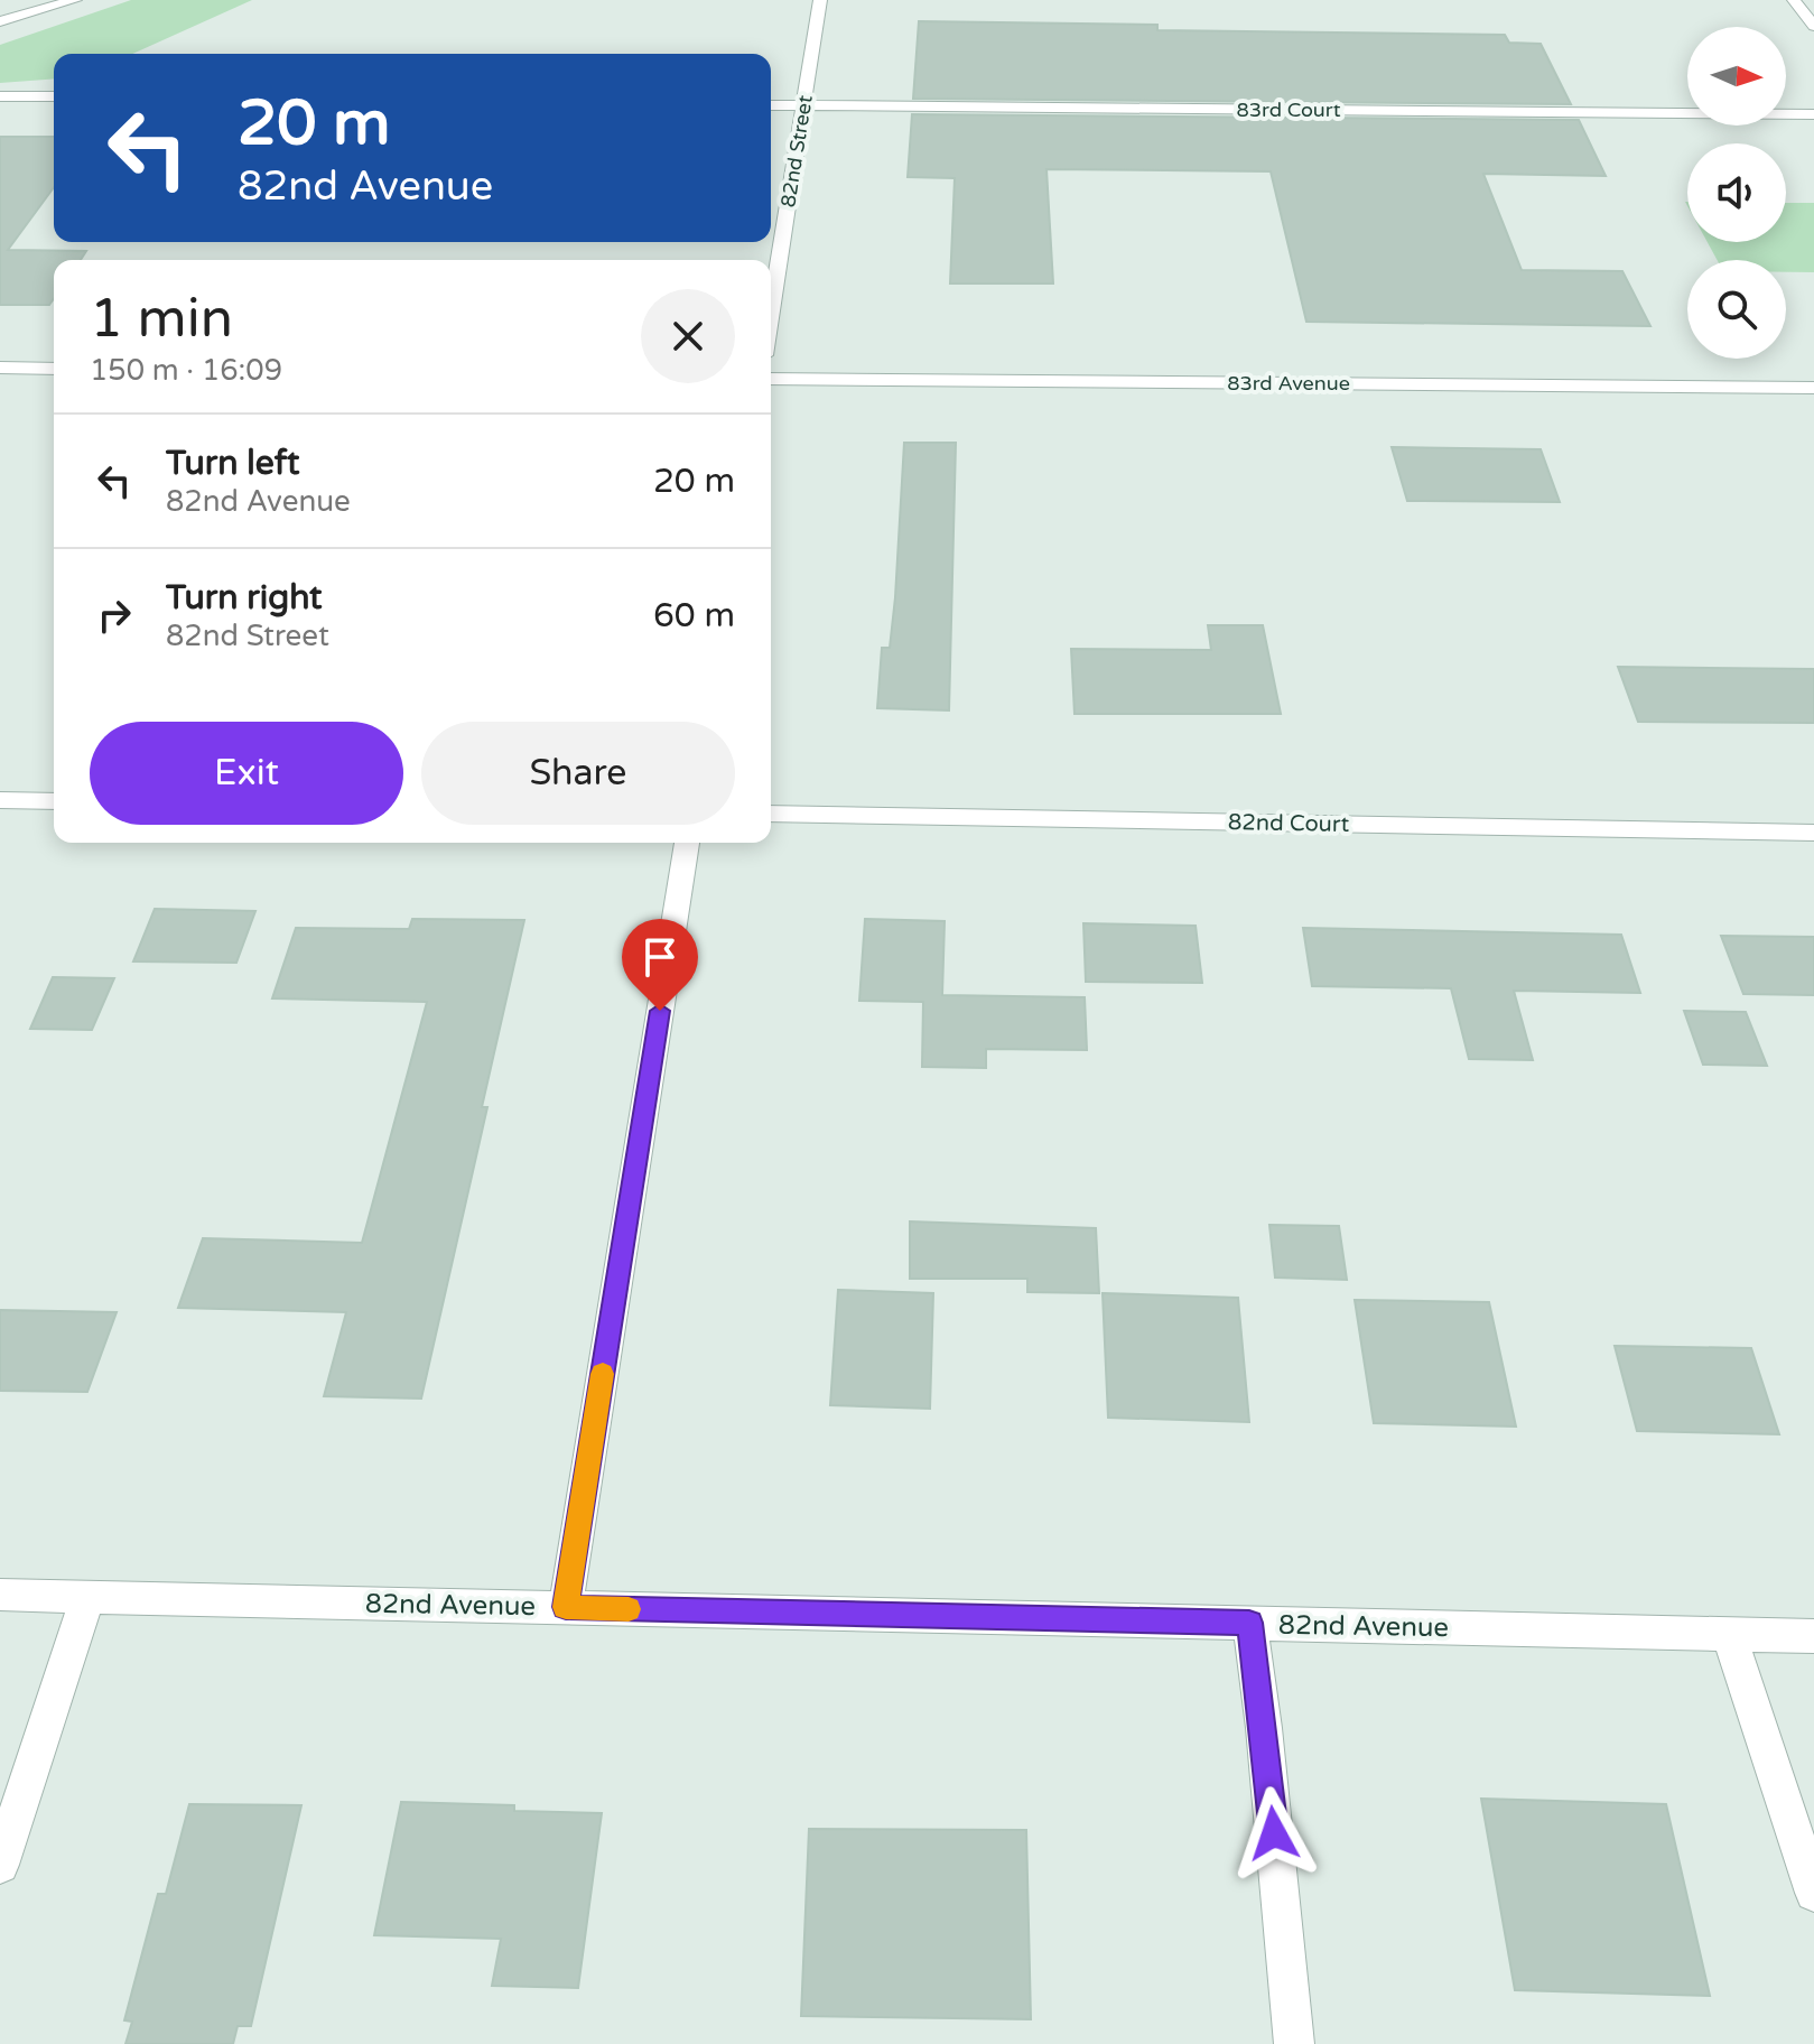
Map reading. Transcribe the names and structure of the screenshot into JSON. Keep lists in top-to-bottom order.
{
  "streets": {
    "street": [
      "83rd Court",
      "82nd Street",
      "83rd Avenue",
      "82nd Court",
      "82nd Avenue"
    ]
  },
  "crossings": [
    ["83rd Court", "82nd Street"]
  ],
  "north": "right",
  "page": {
    "turn": ["20 m", "82nd Avenue"],
    "heading": ["1 min", "150 m · 16:09"],
    "list": [
      {
        "name": "Turn left",
        "note": "82nd Avenue",
        "value": "20 m"
      },
      {
        "name": "Turn right",
        "note": "82nd Street",
        "value": "60 m"
      }
    ],
    "buttons": ["Exit", "Share"]
  }
}
